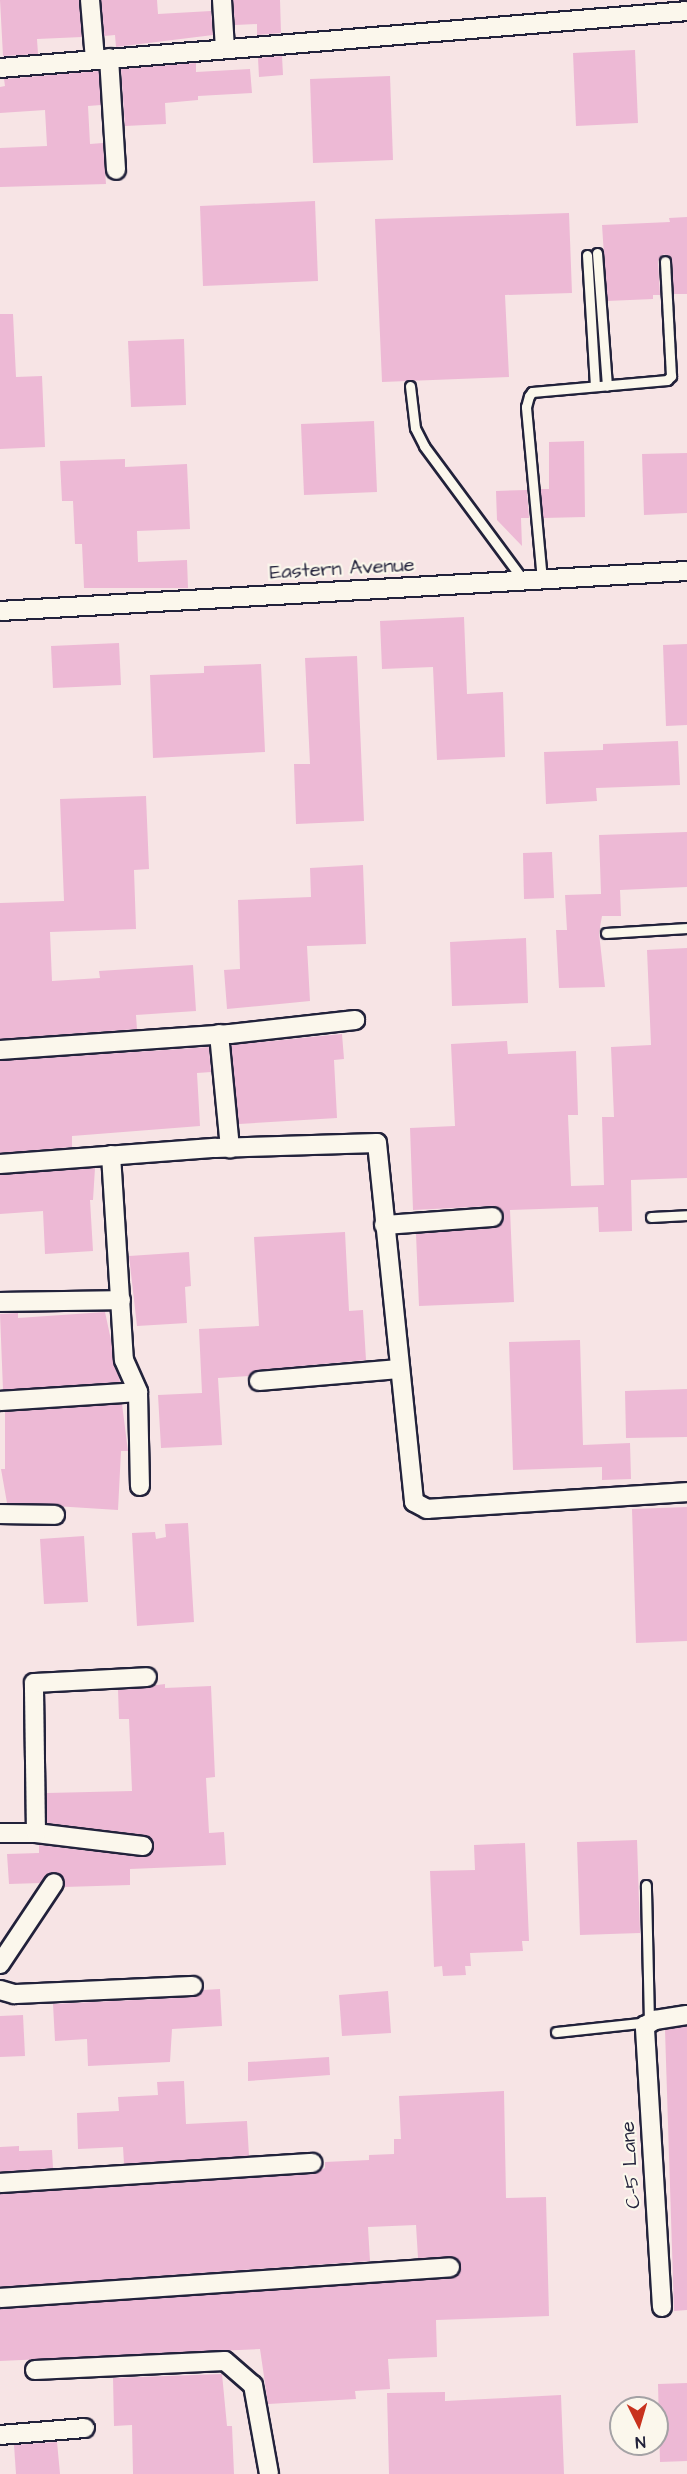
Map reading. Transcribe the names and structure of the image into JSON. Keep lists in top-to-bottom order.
{
  "streets": {
    "street": ["Eastern Avenue", "C-5 Lane"]
  },
  "north": "bottom"
}
